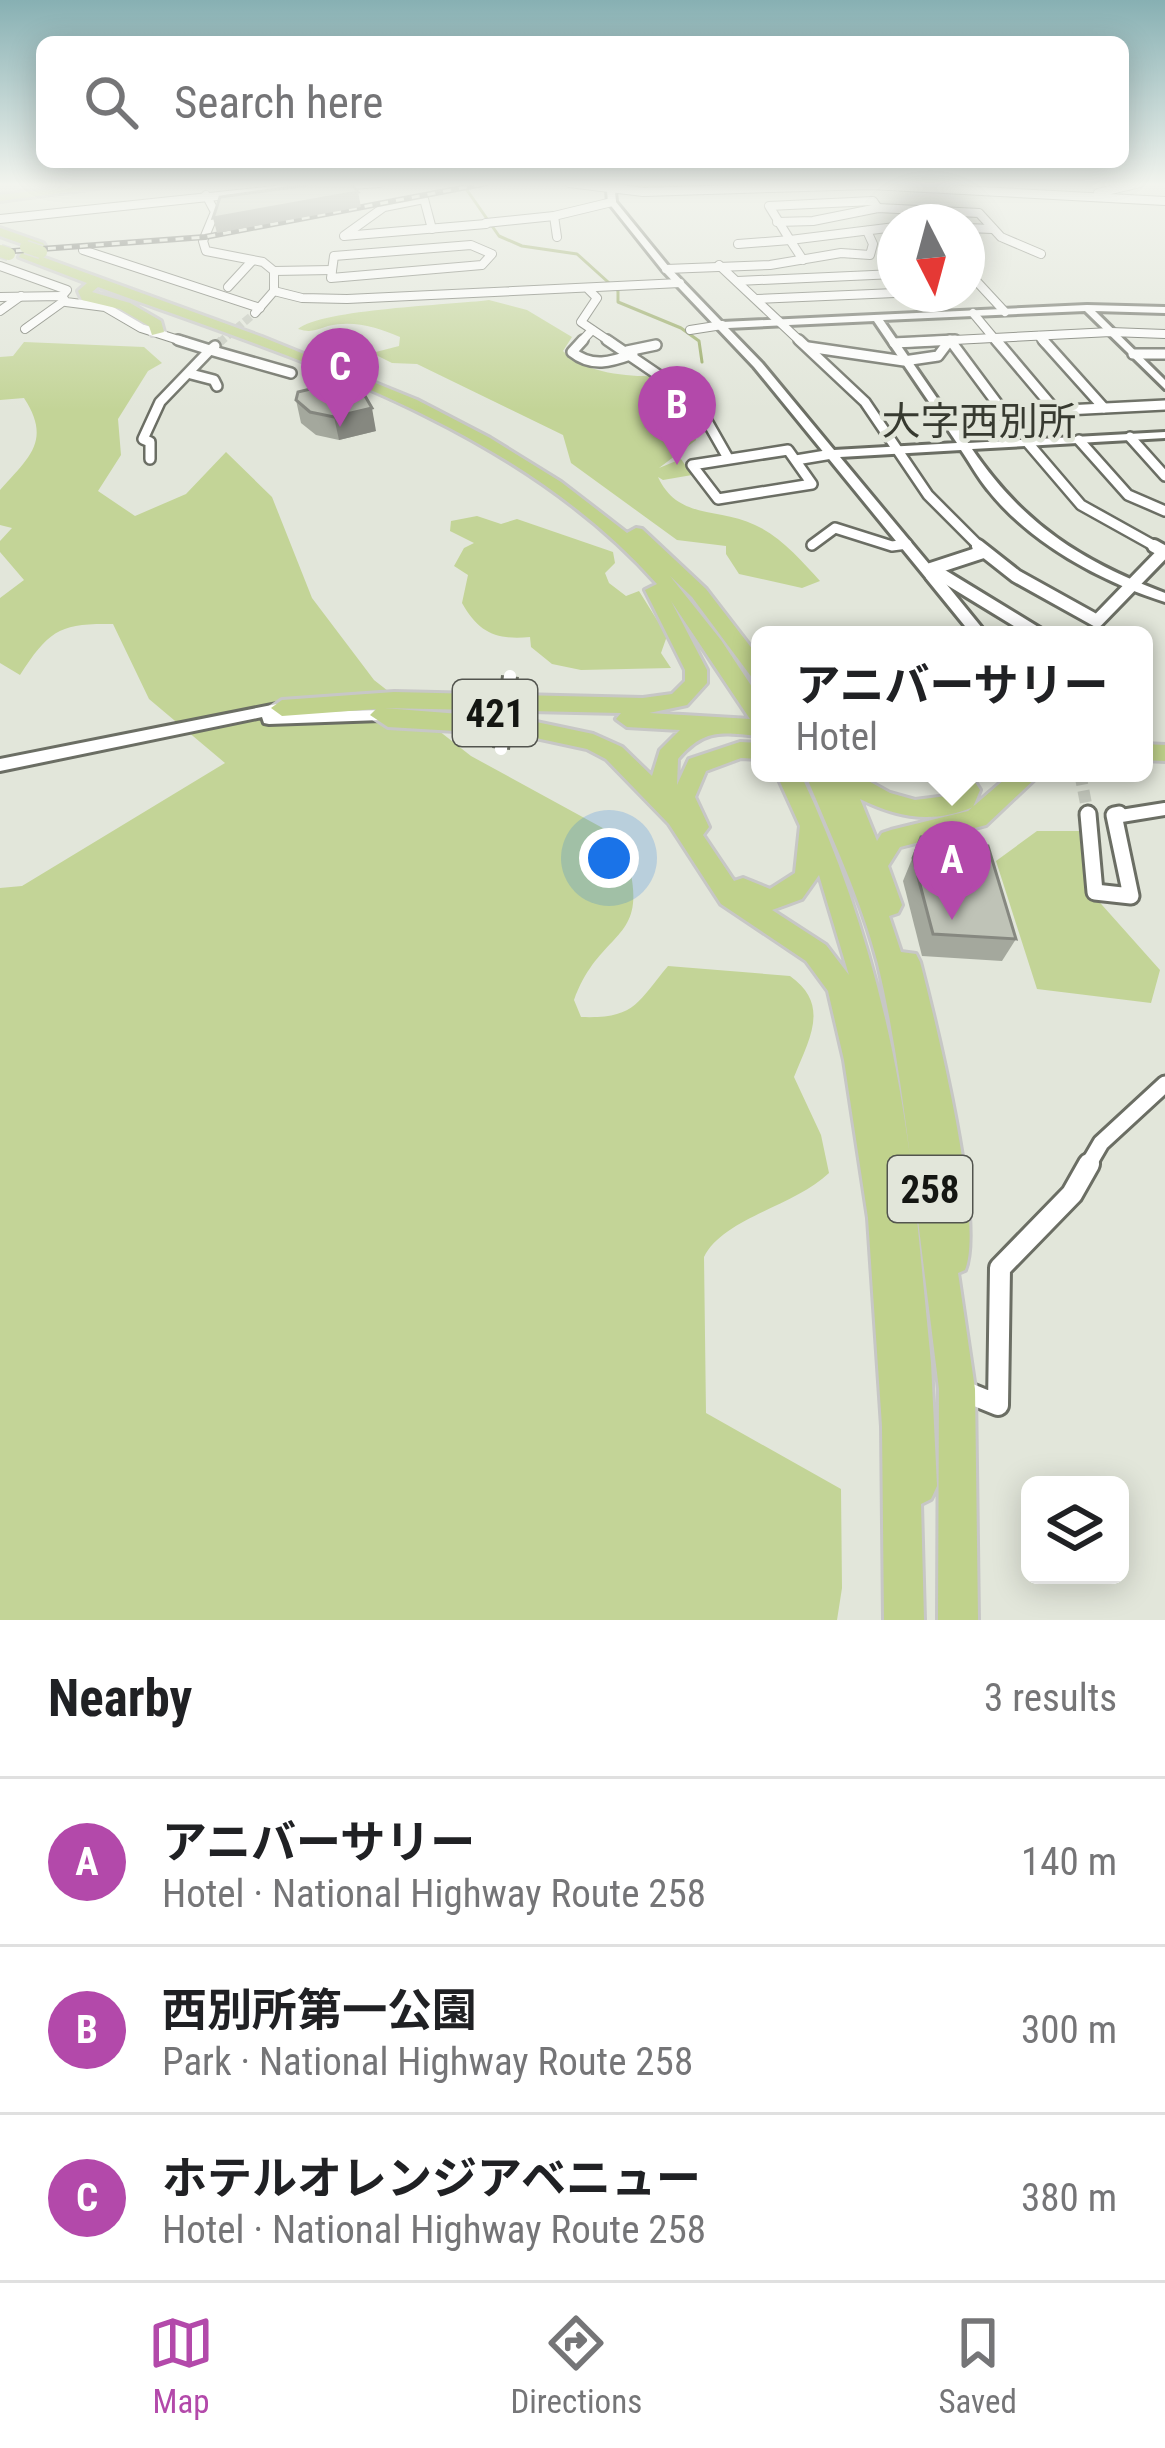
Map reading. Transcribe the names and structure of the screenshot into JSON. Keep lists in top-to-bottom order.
{
  "streets": {
    "highway": ["421", "258"]
  },
  "districts": ["大字西別所"],
  "north": "bottom",
  "page": {
    "search": "Search here",
    "pins": ["C", "B", "A"],
    "popup": ["アニバーサリー", "Hotel"],
    "heading": ["Nearby", "3 results"],
    "list": [
      {
        "mark": "A",
        "name": "アニバーサリー",
        "note": "Hotel · National Highway Route 258",
        "value": "140 m"
      },
      {
        "mark": "B",
        "name": "西別所第一公園",
        "note": "Park · National Highway Route 258",
        "value": "300 m"
      },
      {
        "mark": "C",
        "name": "ホテルオレンジアベニュー",
        "note": "Hotel · National Highway Route 258",
        "value": "380 m"
      }
    ],
    "nav": ["Map", "Directions", "Saved"]
  }
}
